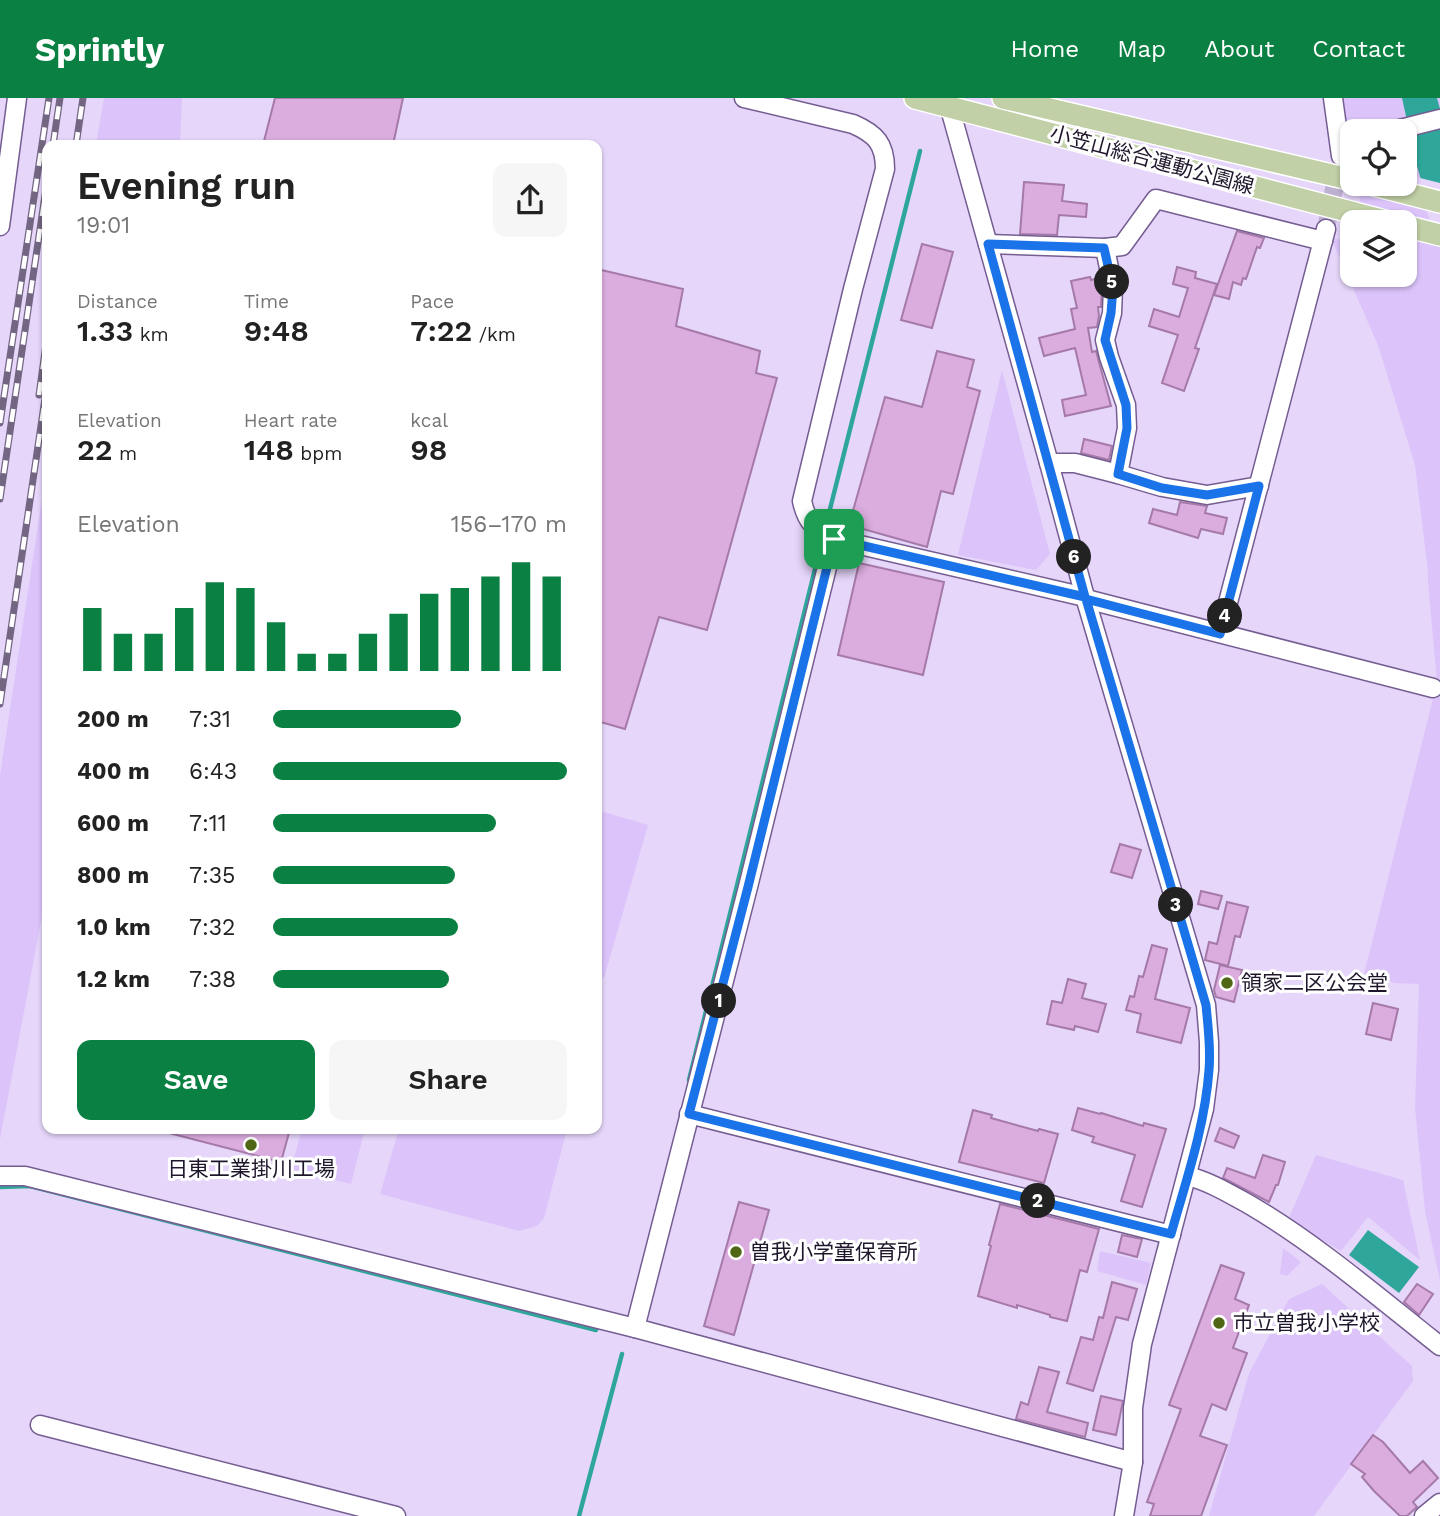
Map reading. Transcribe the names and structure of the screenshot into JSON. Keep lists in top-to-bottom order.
{
  "streets": {
    "main road": ["小笠山総合運動公園線"]
  },
  "places": [
    "領家二区公会堂",
    "日東工業掛川工場",
    "曽我小学童保育所",
    "市立曽我小学校"
  ],
  "page": {
    "header": "Sprintly",
    "nav": [
      "Home",
      "Map",
      "About",
      "Contact"
    ],
    "heading": ["Evening run", "19:01"],
    "stats": [
      ["Distance", "1.33 km"],
      ["Time", "9:48"],
      ["Pace", "7:22 /km"],
      ["Elevation", "22 m"],
      ["Heart rate", "148 bpm"],
      ["kcal", "98"]
    ],
    "pins": [
      "5",
      "6",
      "4",
      "3",
      "1",
      "2"
    ],
    "chart": ["Elevation", "156–170 m"],
    "list": [
      {
        "name": "200 m",
        "note": "7:31"
      },
      {
        "name": "400 m",
        "note": "6:43"
      },
      {
        "name": "600 m",
        "note": "7:11"
      },
      {
        "name": "800 m",
        "note": "7:35"
      },
      {
        "name": "1.0 km",
        "note": "7:32"
      },
      {
        "name": "1.2 km",
        "note": "7:38"
      }
    ],
    "buttons": ["Save", "Share"]
  }
}
